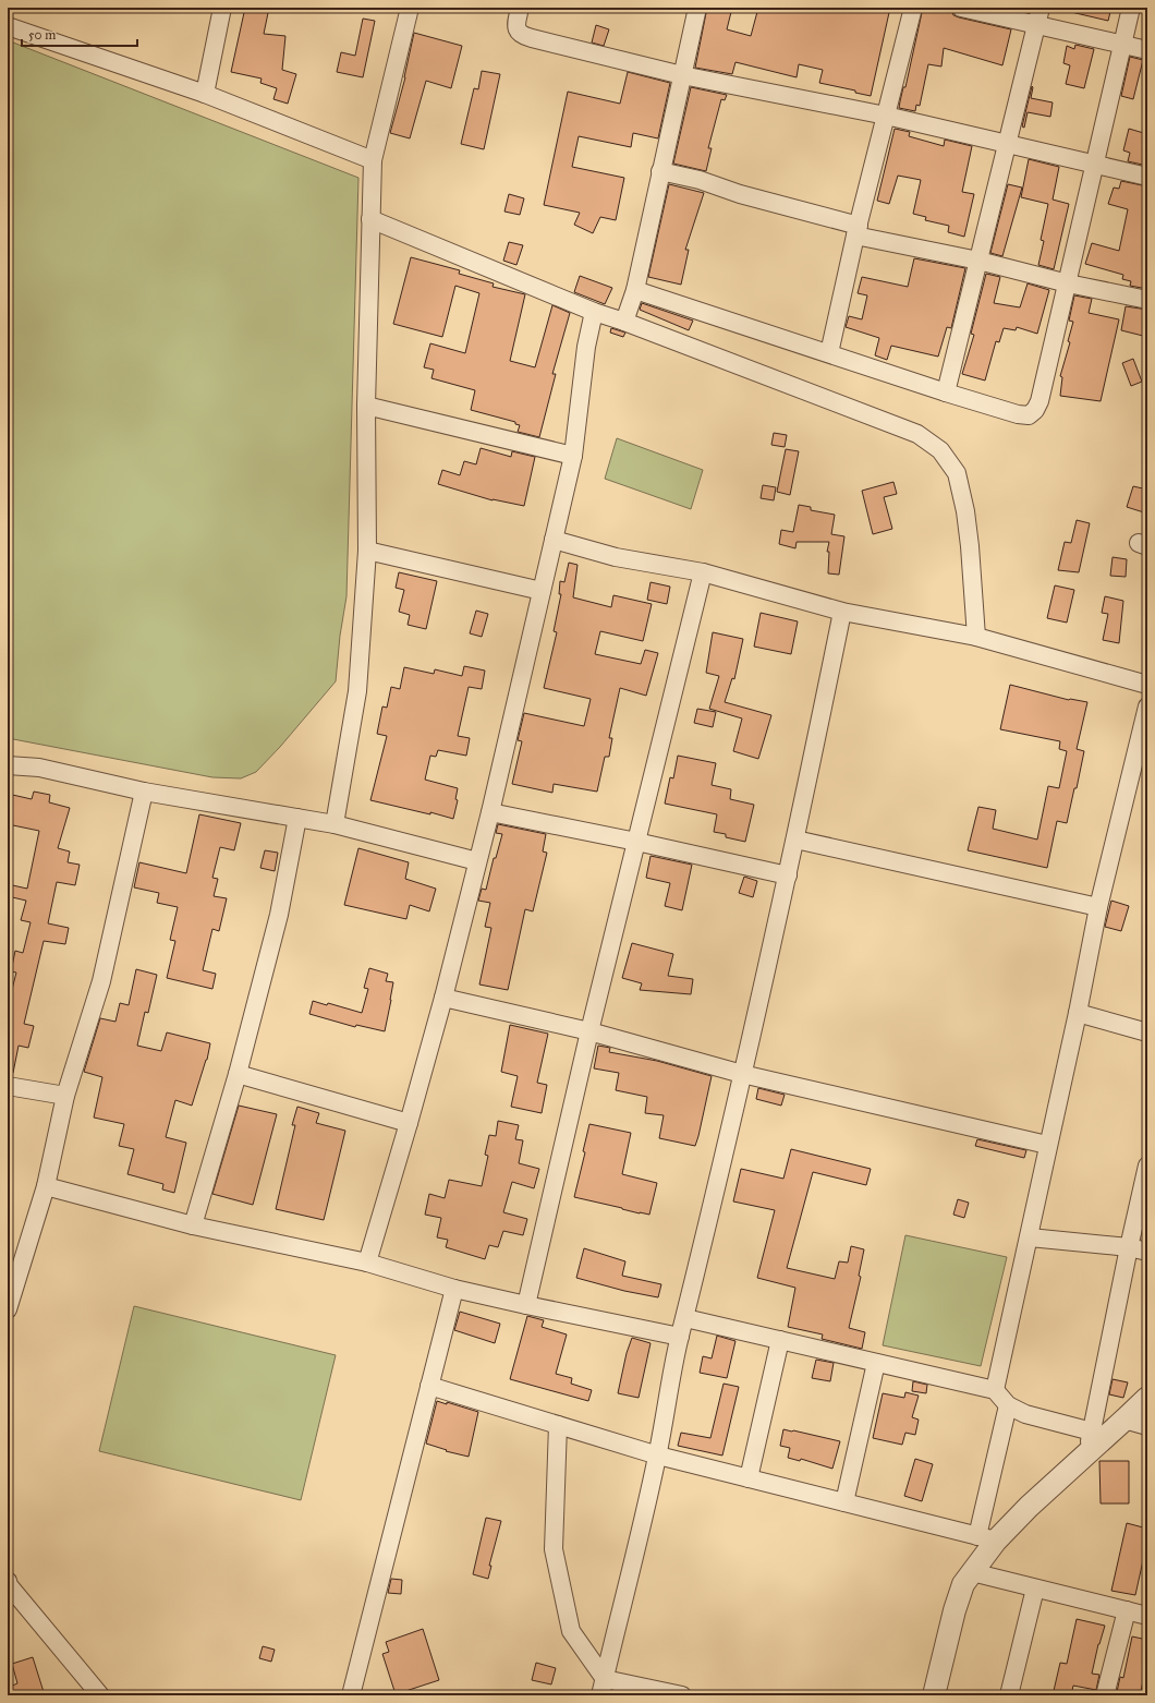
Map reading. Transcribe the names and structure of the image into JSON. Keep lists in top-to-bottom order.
{
  "scale_bar": "50 m"
}
